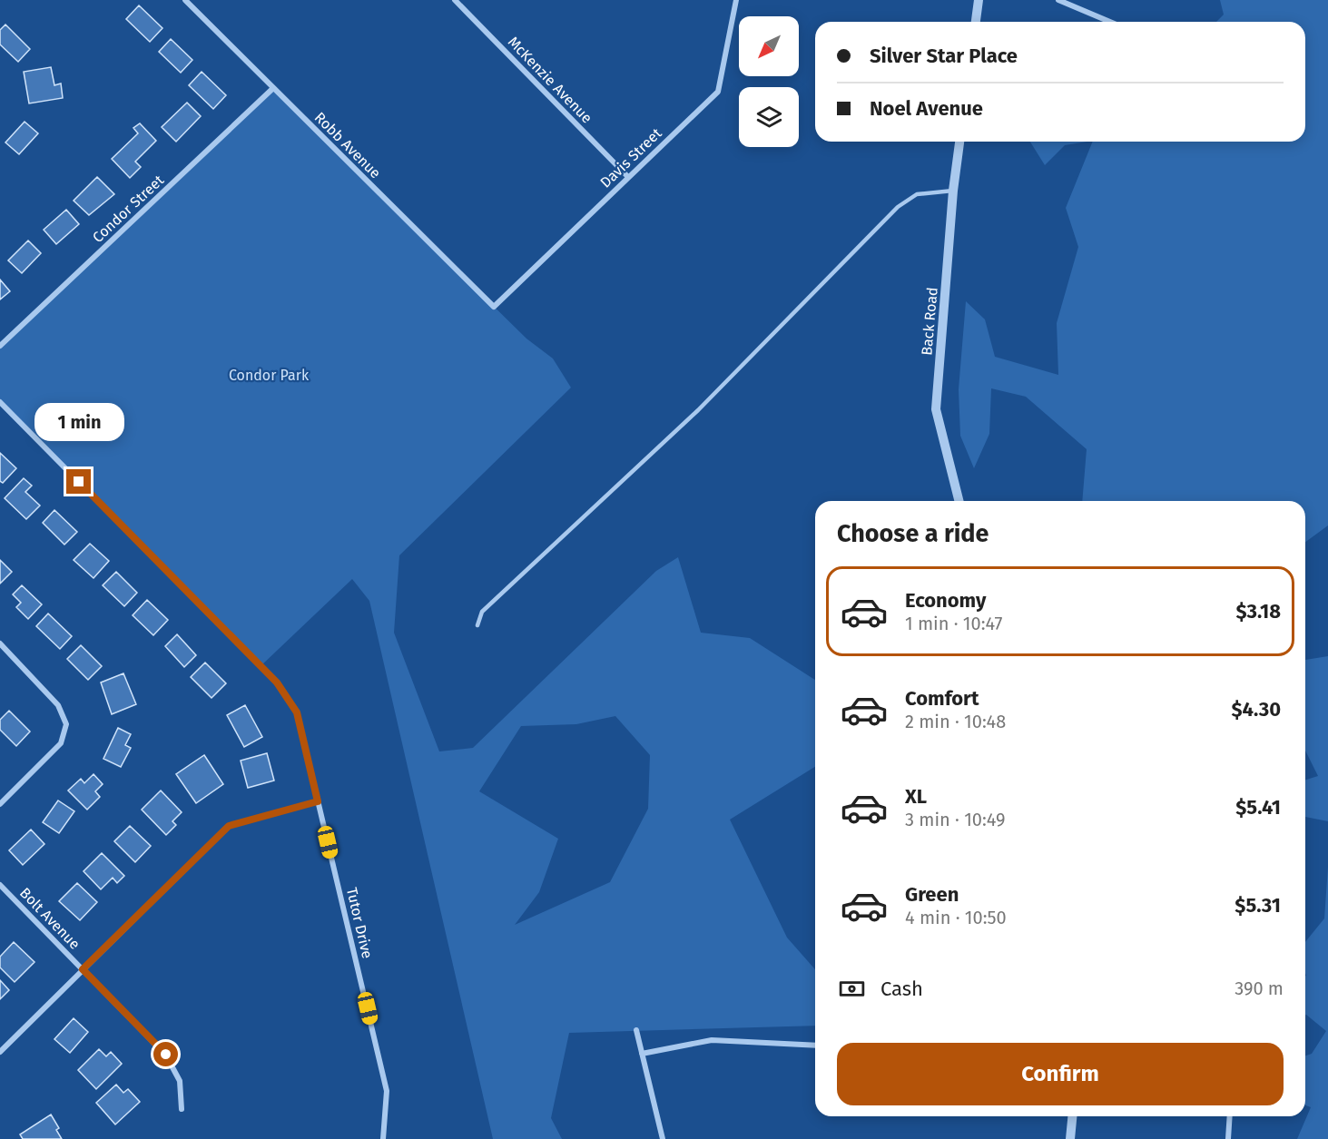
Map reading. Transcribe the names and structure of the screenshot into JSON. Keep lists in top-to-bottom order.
{
  "streets": {
    "street": [
      "McKenzie Avenue",
      "Robb Avenue",
      "Davis Street",
      "Condor Street",
      "Back Road",
      "Bolt Avenue",
      "Tutor Drive"
    ]
  },
  "crossings": [
    ["McKenzie Avenue", "Davis Street"],
    ["Robb Avenue", "Davis Street"],
    ["Robb Avenue", "Condor Street"]
  ],
  "parks": ["Condor Park"],
  "north": "bottom left",
  "page": {
    "banner": ["Silver Star Place", "Noel Avenue"],
    "bubble": "1 min",
    "heading": "Choose a ride",
    "list": [
      {
        "name": "Economy",
        "note": "1 min · 10:47",
        "value": "$3.18"
      },
      {
        "name": "Comfort",
        "note": "2 min · 10:48",
        "value": "$4.30"
      },
      {
        "name": "XL",
        "note": "3 min · 10:49",
        "value": "$5.41"
      },
      {
        "name": "Green",
        "note": "4 min · 10:50",
        "value": "$5.31"
      }
    ],
    "pay": ["Cash", "390 m"],
    "buttons": "Confirm"
  }
}
